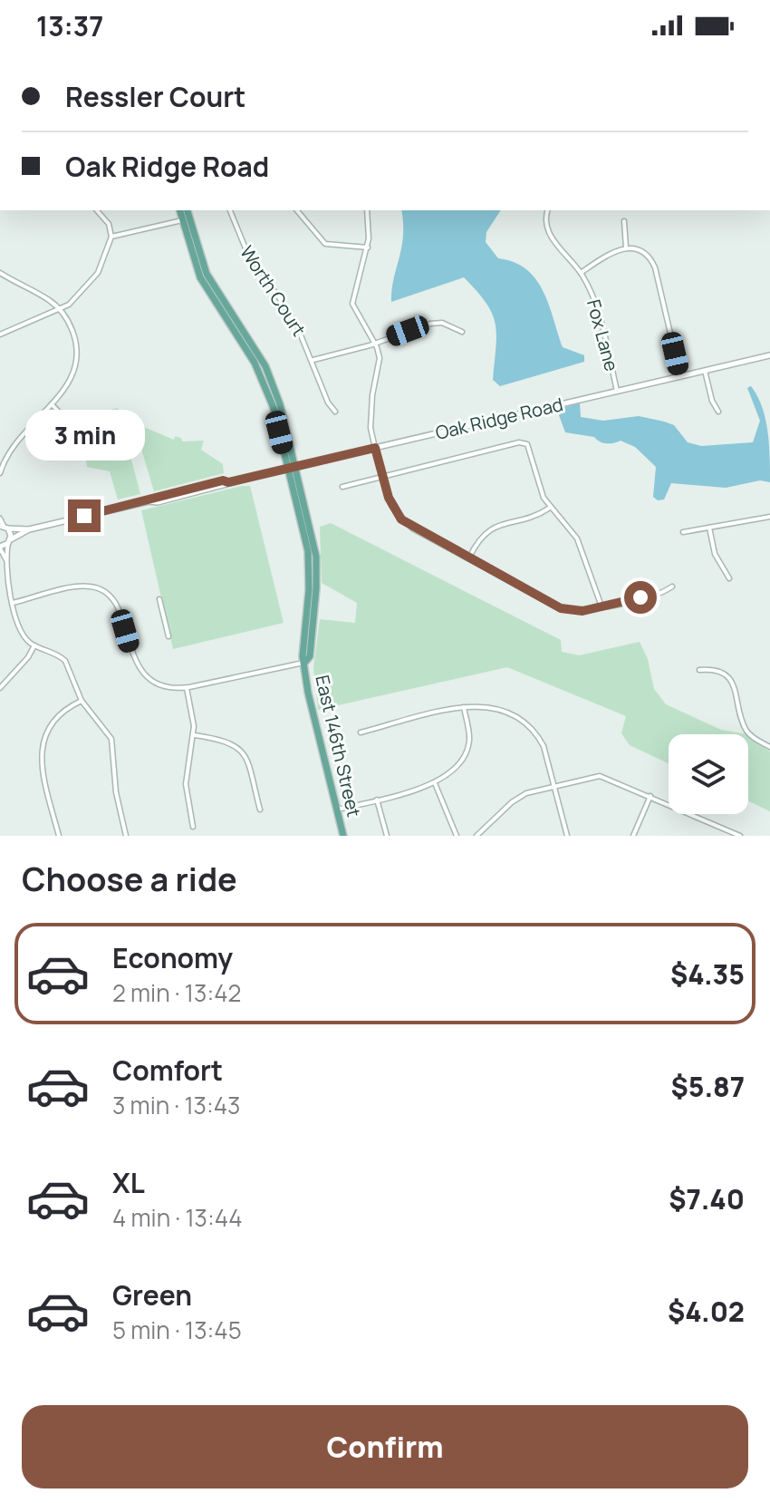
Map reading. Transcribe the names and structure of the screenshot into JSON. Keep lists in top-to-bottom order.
{
  "streets": {
    "main road": ["East 146th Street"],
    "street": ["Worth Court", "Fox Lane", "Oak Ridge Road"]
  },
  "crossings": [
    ["Fox Lane", "Oak Ridge Road"],
    ["Oak Ridge Road", "East 146th Street"]
  ],
  "page": {
    "status": "13:37",
    "banner": ["Ressler Court", "Oak Ridge Road"],
    "bubble": "3 min",
    "heading": "Choose a ride",
    "list": [
      {
        "name": "Economy",
        "note": "2 min · 13:42",
        "value": "$4.35"
      },
      {
        "name": "Comfort",
        "note": "3 min · 13:43",
        "value": "$5.87"
      },
      {
        "name": "XL",
        "note": "4 min · 13:44",
        "value": "$7.40"
      },
      {
        "name": "Green",
        "note": "5 min · 13:45",
        "value": "$4.02"
      }
    ],
    "buttons": "Confirm"
  }
}
